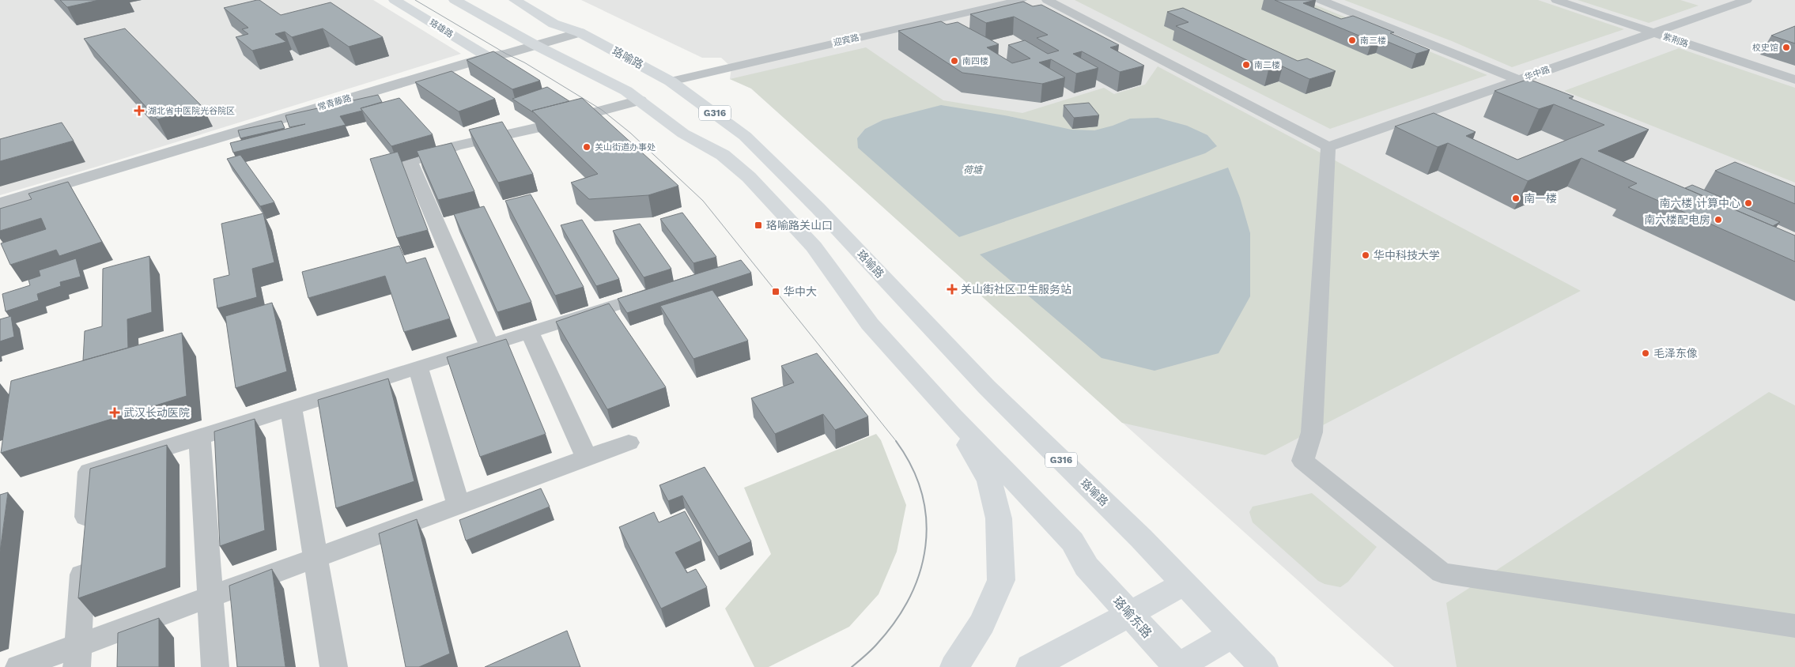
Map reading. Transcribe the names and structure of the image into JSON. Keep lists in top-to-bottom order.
{
  "streets": {
    "main road": [
      "珞雄路",
      "珞喻路",
      "G316",
      "珞喻东路"
    ],
    "street": [
      "迎宾路",
      "紫荆路",
      "华中路",
      "常青藤路"
    ]
  },
  "crossings": [
    ["珞雄路", "常青藤路"],
    ["迎宾路", "珞喻路"],
    ["紫荆路", "华中路"],
    ["珞喻路", "常青藤路"],
    ["珞喻路", "G316"]
  ],
  "water": ["荷塘"],
  "places": {
    "other": [
      "南三楼",
      "校史馆",
      "南四楼",
      "南二楼",
      "关山街道办事处",
      "南一楼",
      "南六楼 计算中心",
      "南六楼配电房",
      "华中科技大学",
      "毛泽东像"
    ],
    "health": ["湖北省中医院光谷院区", "关山街社区卫生服务站", "武汉长动医院"],
    "transit": ["珞喻路关山口", "华中大"]
  }
}
